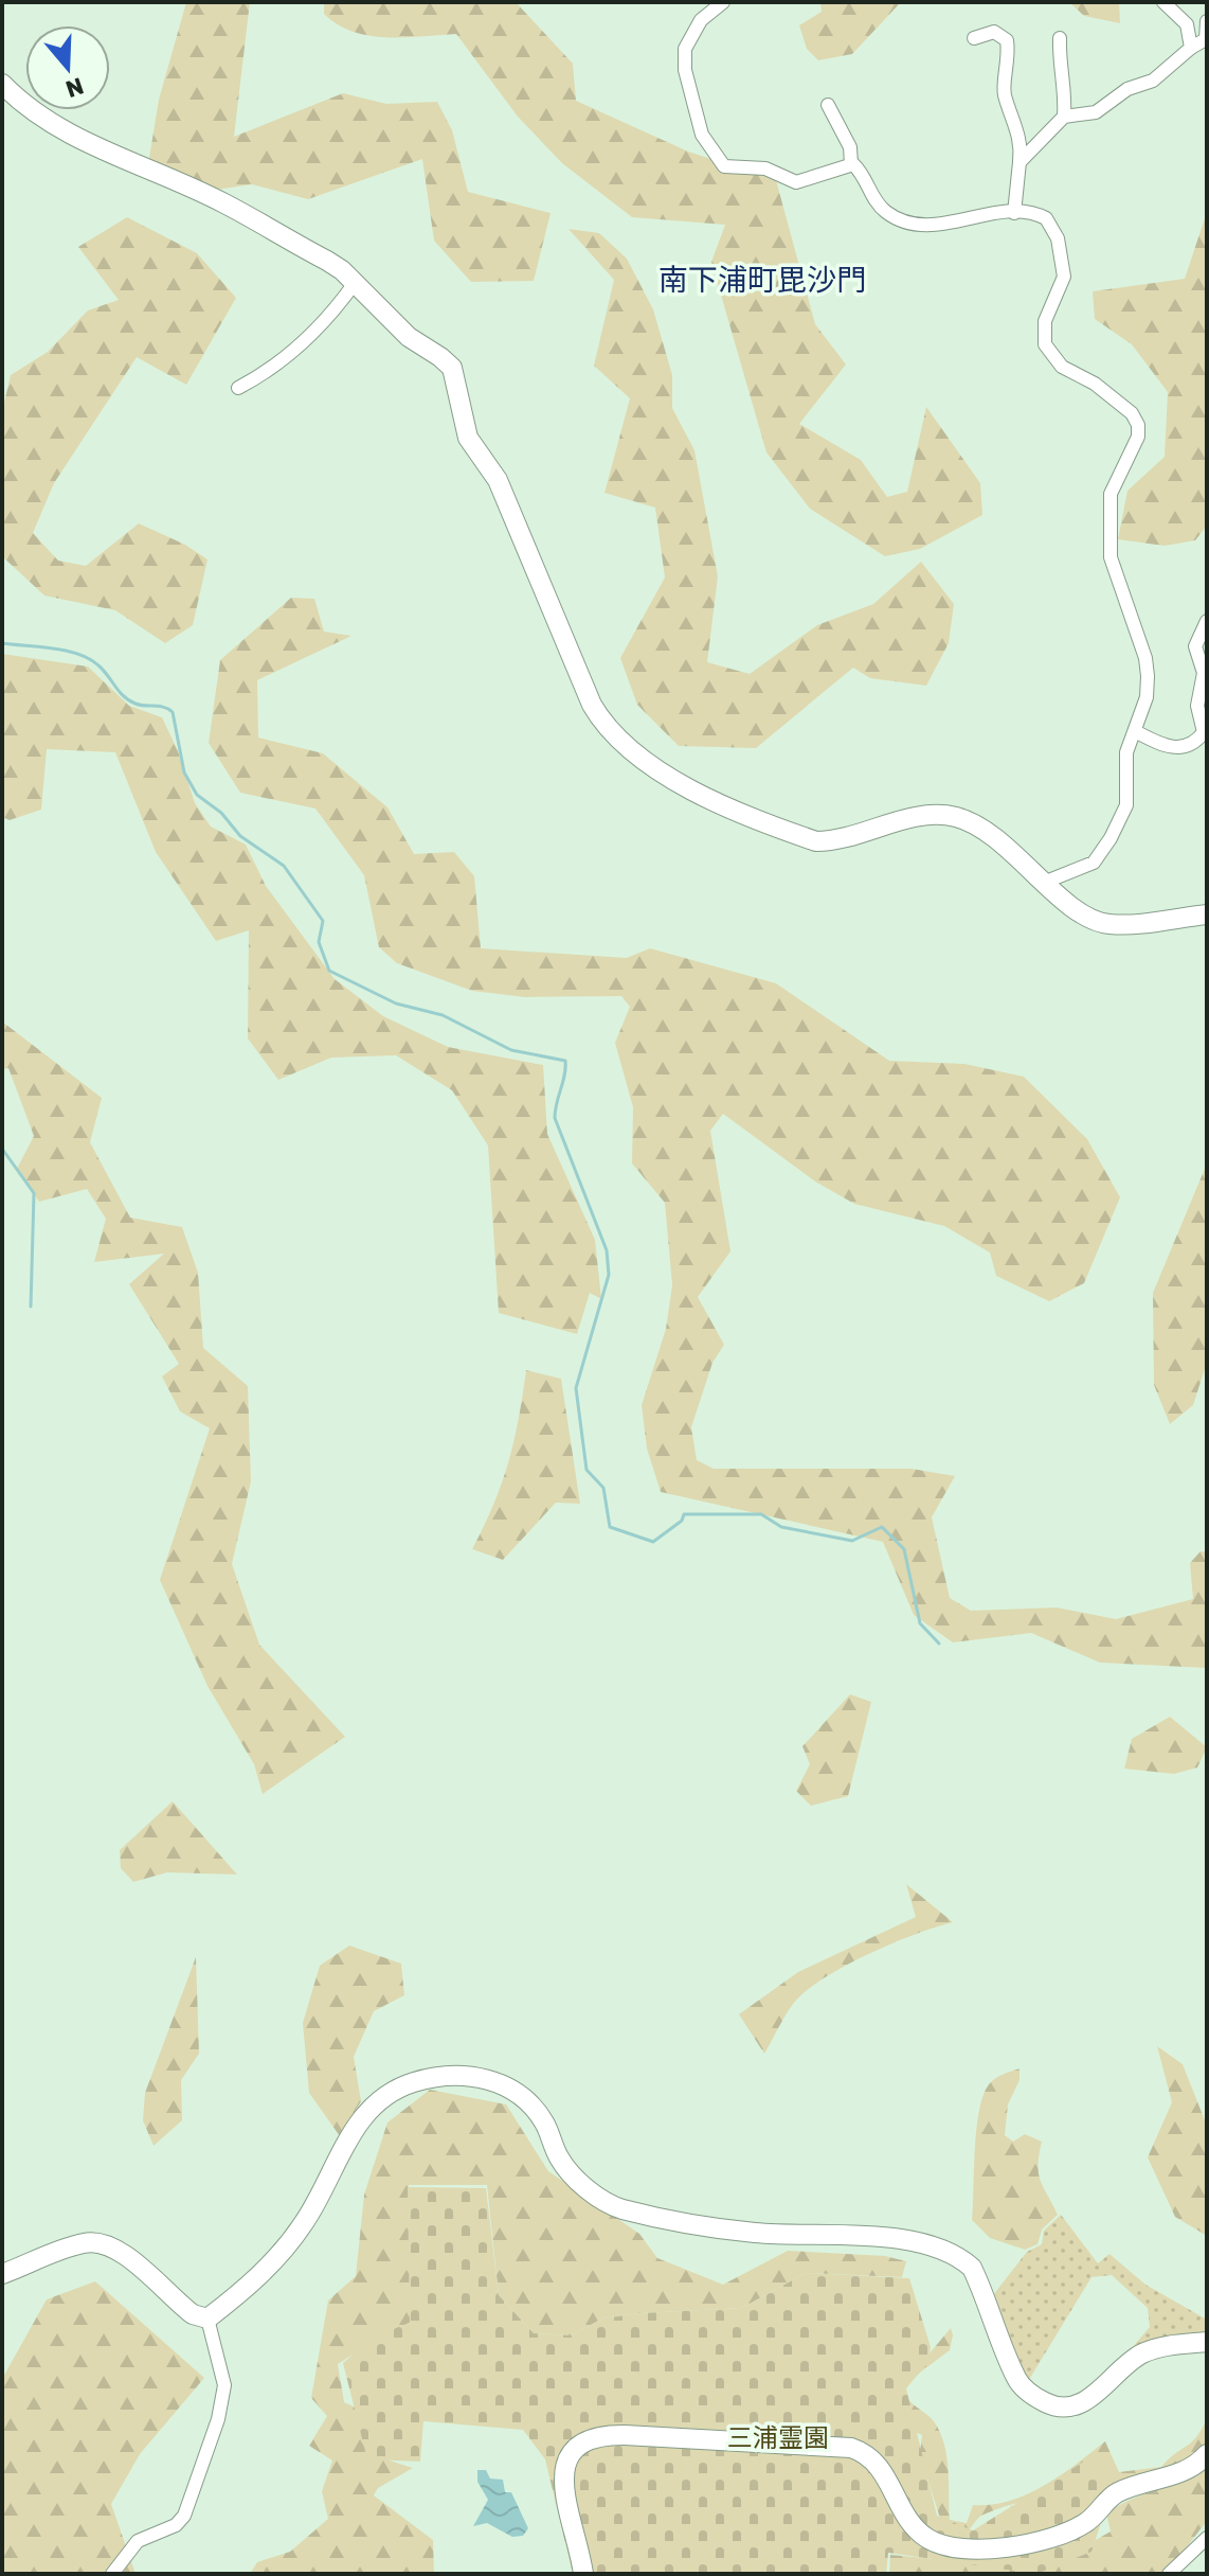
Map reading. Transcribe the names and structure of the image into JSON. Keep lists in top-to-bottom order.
{
  "districts": ["南下浦町毘沙門"],
  "parks": ["三浦霊園"],
  "north": "bottom"
}
